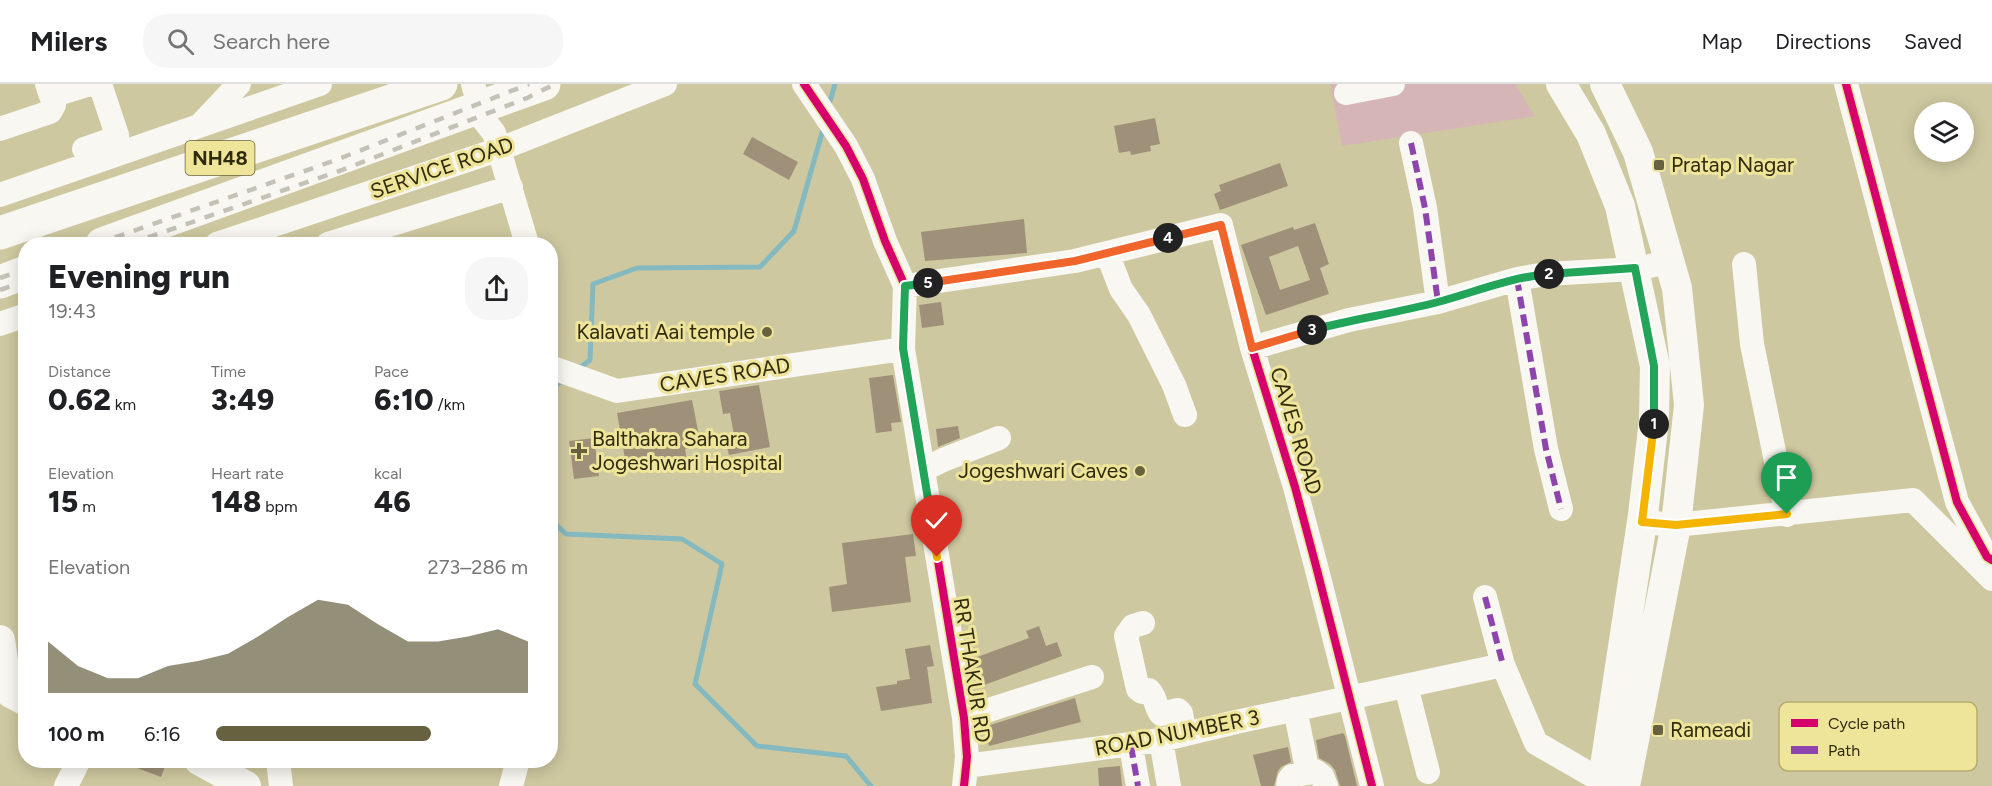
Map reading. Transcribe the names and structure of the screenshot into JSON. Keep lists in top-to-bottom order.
{
  "streets": {
    "highway": ["NH48"],
    "street": [
      "SERVICE ROAD",
      "CAVES ROAD",
      "RR THAKUR RD",
      "ROAD NUMBER 3"
    ]
  },
  "crossings": [
    ["CAVES ROAD", "RR THAKUR RD"],
    ["CAVES ROAD", "ROAD NUMBER 3"],
    ["RR THAKUR RD", "ROAD NUMBER 3"]
  ],
  "places": {
    "transit": ["Pratap Nagar", "Rameadi"],
    "other": ["Kalavati Aai temple", "Jogeshwari Caves"],
    "health": ["Balthakra Sahara Jogeshwari Hospital"]
  },
  "legend": ["Cycle path", "Path"],
  "page": {
    "header": "Milers",
    "search": "Search here",
    "nav": ["Map", "Directions", "Saved"],
    "pins": [
      "4",
      "2",
      "5",
      "3",
      "1"
    ],
    "heading": ["Evening run", "19:43"],
    "stats": [
      ["Distance", "0.62 km"],
      ["Time", "3:49"],
      ["Pace", "6:10 /km"],
      ["Elevation", "15 m"],
      ["Heart rate", "148 bpm"],
      ["kcal", "46"]
    ],
    "chart": ["Elevation", "273–286 m"],
    "list": [
      {
        "name": "100 m",
        "note": "6:16"
      }
    ]
  }
}
